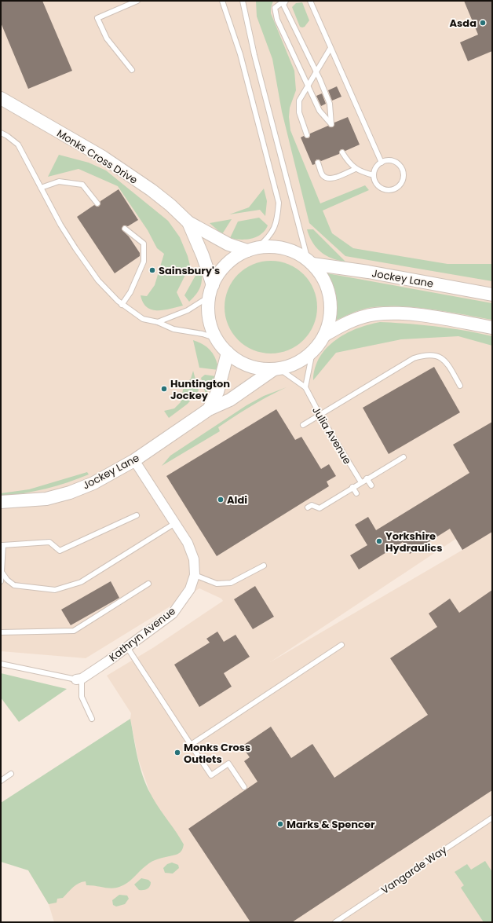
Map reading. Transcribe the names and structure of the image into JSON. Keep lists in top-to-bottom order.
{
  "streets": {
    "street": ["Monks Cross Drive", "Jockey Lane", "Kathryn Avenue"],
    "lane": ["Julia Avenue", "Vangarde Way"]
  },
  "crossings": [
    ["Jockey Lane", "Julia Avenue"],
    ["Jockey Lane", "Kathryn Avenue"]
  ],
  "places": [
    "Asda",
    "Sainsbury's",
    "Huntington Jockey",
    "Aldi",
    "Yorkshire Hydraulics",
    "Monks Cross Outlets",
    "Marks & Spencer"
  ]
}
